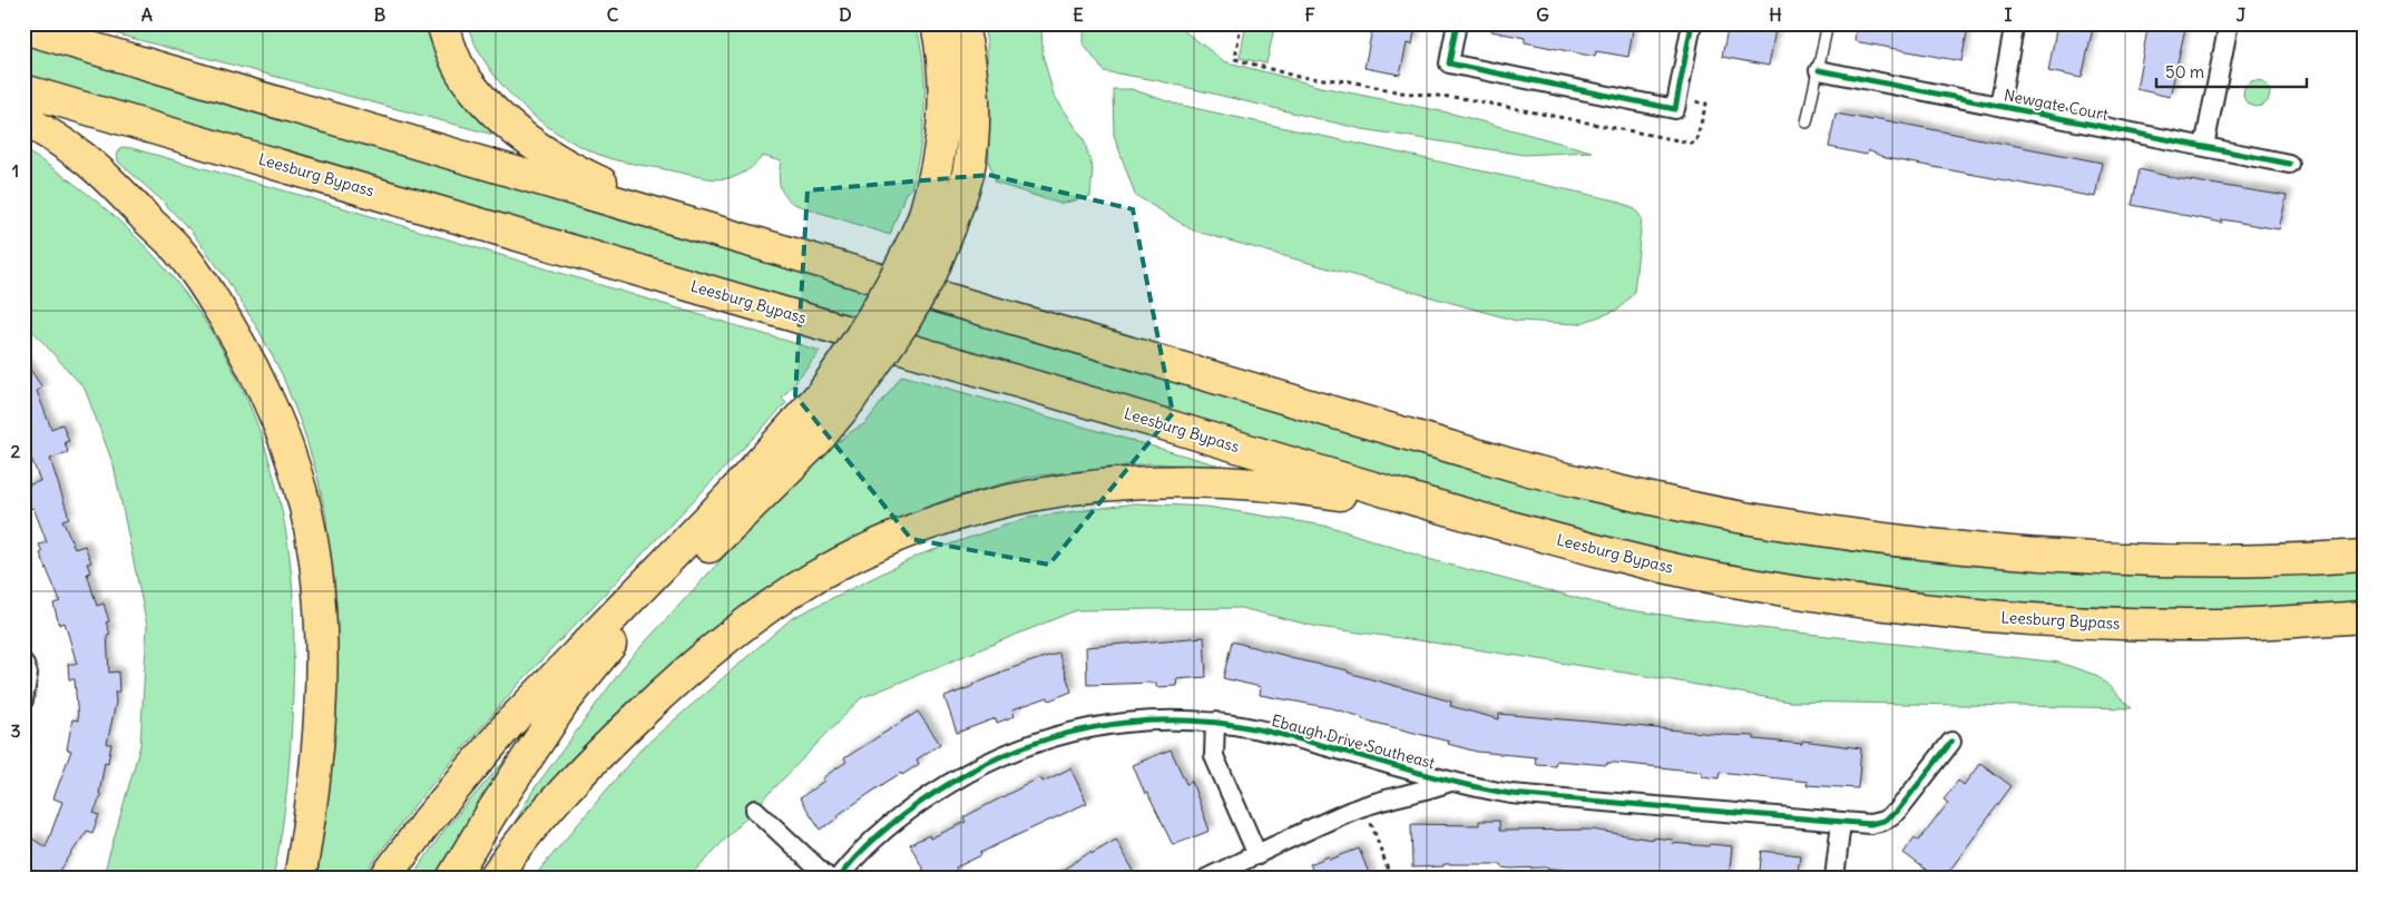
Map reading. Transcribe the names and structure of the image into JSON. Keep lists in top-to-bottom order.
{
  "streets": {
    "highway": ["Leesburg Bypass"],
    "street": ["Newgate Court", "Ebaugh Drive Southeast"]
  },
  "scale_bar": "50 m",
  "grid": {
    "columns": [
      "A",
      "B",
      "C",
      "D",
      "E",
      "F",
      "G",
      "H",
      "I",
      "J"
    ],
    "rows": ["1", "2", "3"]
  }
}
